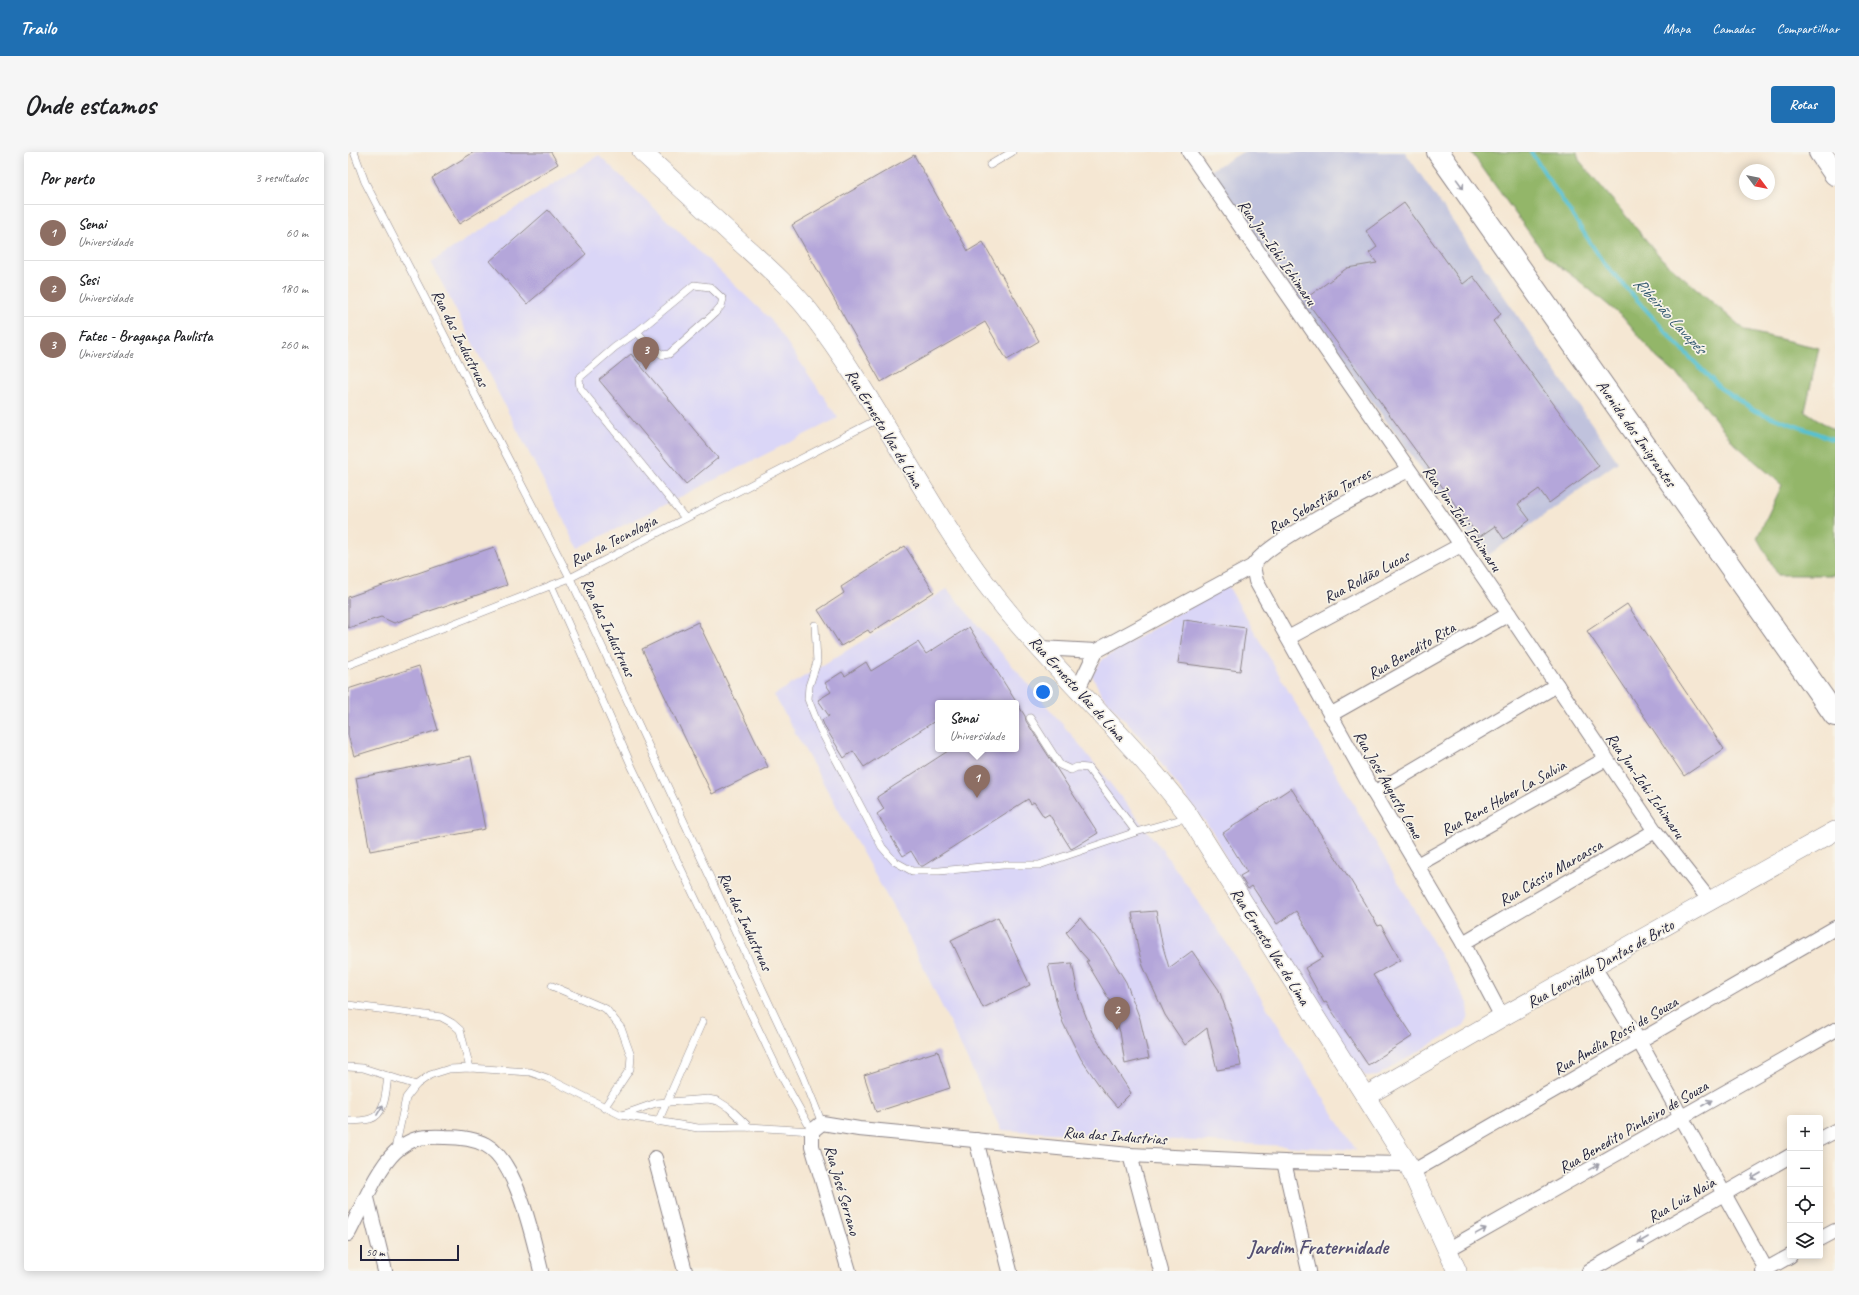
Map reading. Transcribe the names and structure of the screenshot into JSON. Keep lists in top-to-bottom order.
{
  "streets": {
    "main road": ["Avenida dos Imigrantes"],
    "street": [
      "Rua Jun-Ichi Ichimaru",
      "Rua Ernesto Vaz de Lima",
      "Rua Sebastião Torres",
      "Rua Roldão Lucas",
      "Rua Benedito Rita",
      "Rua José Augusto Leme",
      "Rua Rene Heber La Salvia",
      "Rua Cássio Marcassa",
      "Rua Leovigildo Dantas de Brito",
      "Rua Amélia Rossi de Souza",
      "Rua Benedito Pinheiro de Souza",
      "Rua das Industrias",
      "Rua José Serrano",
      "Rua Luiz Naia"
    ],
    "lane": ["Rua das Industruas", "Rua da Tecnologia"]
  },
  "crossings": [
    ["Rua Jun-Ichi Ichimaru", "Rua Sebastião Torres"],
    ["Rua Jun-Ichi Ichimaru", "Rua Roldão Lucas"],
    ["Rua Jun-Ichi Ichimaru", "Rua Benedito Rita"],
    ["Rua Jun-Ichi Ichimaru", "Rua Rene Heber La Salvia"],
    ["Rua Jun-Ichi Ichimaru", "Rua Cássio Marcassa"],
    ["Rua Jun-Ichi Ichimaru", "Rua Leovigildo Dantas de Brito"],
    ["Rua das Industruas", "Rua da Tecnologia"],
    ["Rua das Industruas", "Rua das Industrias"],
    ["Rua das Industruas", "Rua José Serrano"],
    ["Rua Ernesto Vaz de Lima", "Rua da Tecnologia"],
    ["Rua Ernesto Vaz de Lima", "Rua Leovigildo Dantas de Brito"],
    ["Rua Ernesto Vaz de Lima", "Rua Amélia Rossi de Souza"],
    ["Rua Ernesto Vaz de Lima", "Rua Benedito Pinheiro de Souza"],
    ["Rua Ernesto Vaz de Lima", "Rua das Industrias"],
    ["Rua Sebastião Torres", "Rua José Augusto Leme"],
    ["Rua Roldão Lucas", "Rua José Augusto Leme"],
    ["Rua Benedito Rita", "Rua José Augusto Leme"],
    ["Rua José Augusto Leme", "Rua Rene Heber La Salvia"],
    ["Rua José Augusto Leme", "Rua Cássio Marcassa"],
    ["Rua José Augusto Leme", "Rua Leovigildo Dantas de Brito"],
    ["Rua Amélia Rossi de Souza", "Rua das Industrias"],
    ["Rua das Industrias", "Rua José Serrano"]
  ],
  "one_way": ["Rua Benedito Pinheiro de Souza", "Rua Luiz Naia"],
  "districts": ["Jardim Fraternidade"],
  "water": ["Ribeirão Lavapés"],
  "scale_bar": "50 m",
  "north": "bottom right",
  "page": {
    "header": "Trailo",
    "nav": ["Mapa", "Camadas", "Compartilhar"],
    "buttons": "Rotas",
    "title": "Onde estamos",
    "heading": ["Por perto", "3 resultados"],
    "list": [
      {
        "mark": "1",
        "name": "Senai",
        "note": "Universidade",
        "value": "60 m"
      },
      {
        "mark": "2",
        "name": "Sesi",
        "note": "Universidade",
        "value": "180 m"
      },
      {
        "mark": "3",
        "name": "Fatec - Bragança Paulista",
        "note": "Universidade",
        "value": "260 m"
      }
    ],
    "pins": ["3", "1", "2"],
    "popup": ["Senai", "Universidade"],
    "map_buttons": ["+", "−"],
    "scale": "50 m"
  }
}
